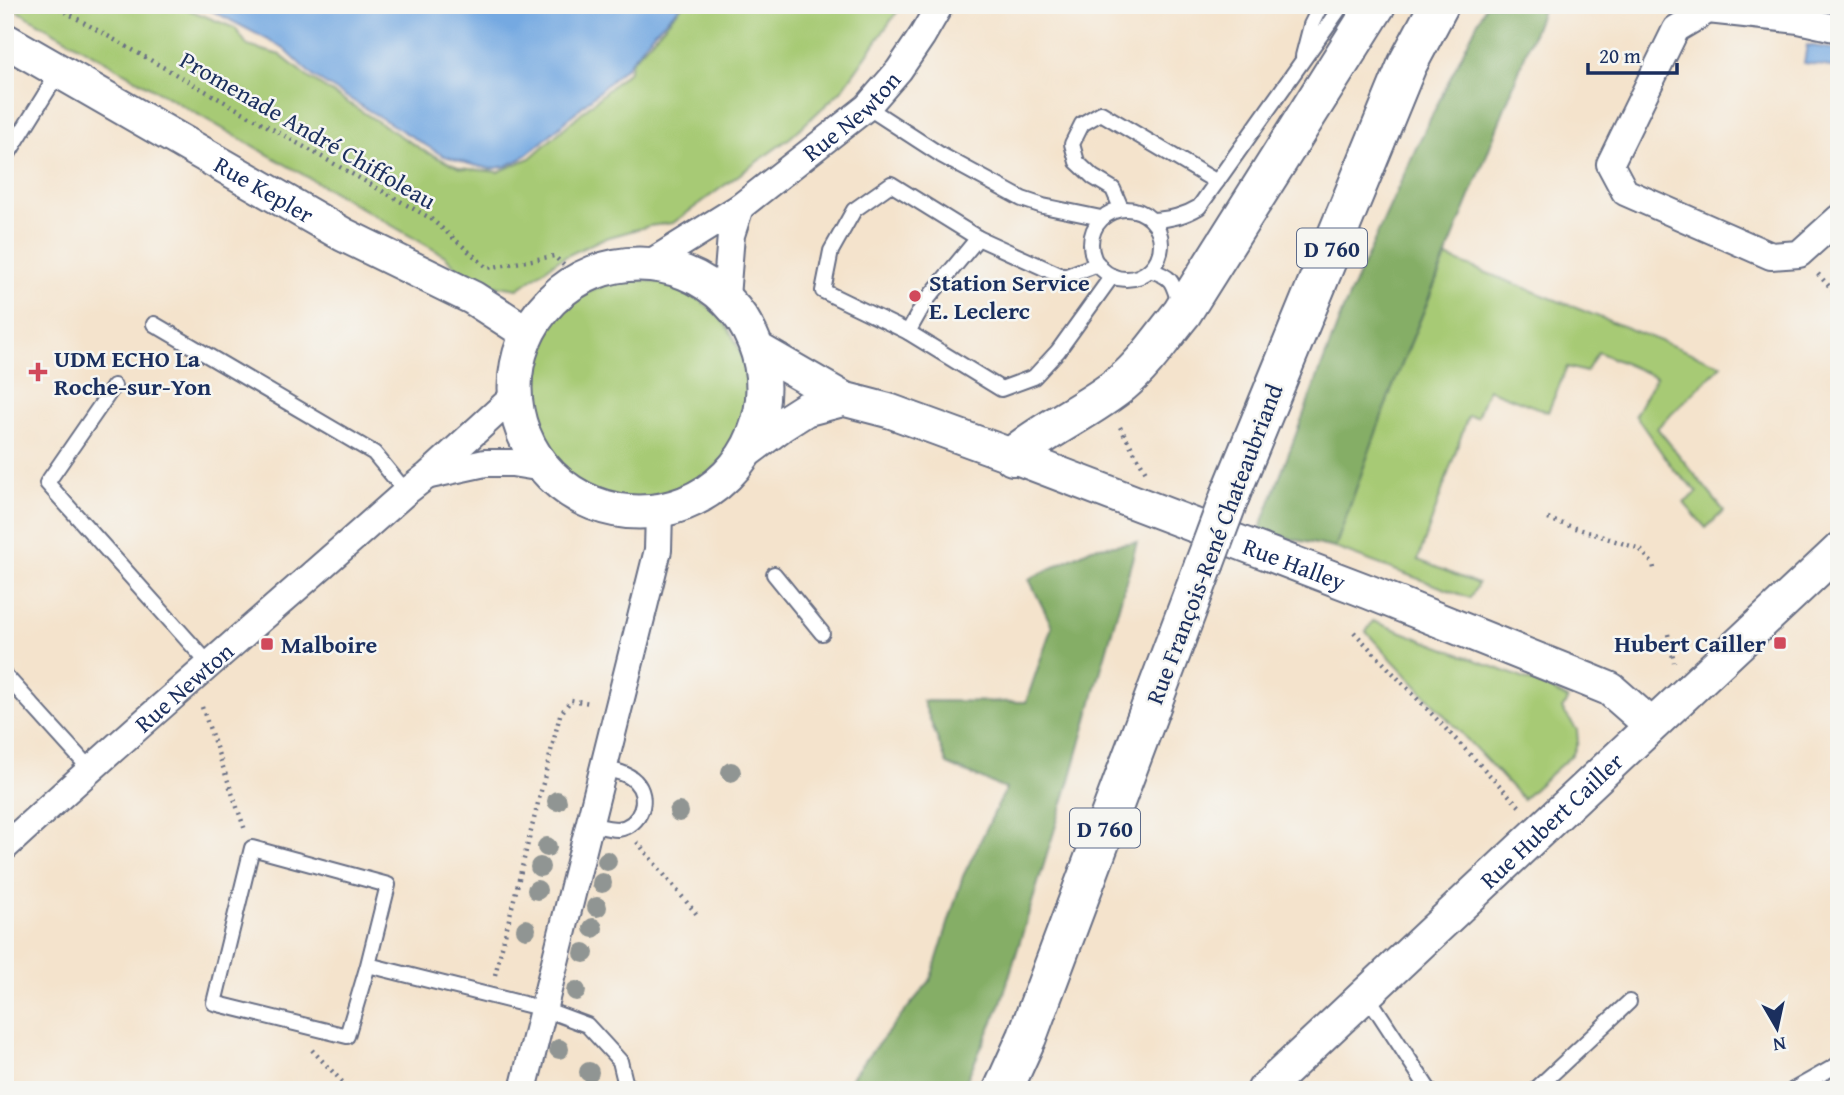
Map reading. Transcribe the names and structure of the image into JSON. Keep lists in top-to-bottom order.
{
  "streets": {
    "main road": ["D 760", "Rue François-René Chateaubriand"],
    "street": [
      "Rue Newton",
      "Rue Kepler",
      "Rue Halley",
      "Rue Hubert Cailler"
    ],
    "path": ["Promenade André Chiffoleau"]
  },
  "crossings": [
    ["Rue Newton", "Promenade André Chiffoleau"],
    ["Rue Newton", "Rue Kepler"],
    ["Rue Newton", "Rue Halley"],
    ["Promenade André Chiffoleau", "Rue Kepler"],
    ["Promenade André Chiffoleau", "Rue Halley"],
    ["Rue Kepler", "Rue Halley"],
    ["Rue Halley", "Rue Hubert Cailler"]
  ],
  "places": {
    "other": ["Station Service E. Leclerc"],
    "health": ["UDM ECHO La Roche-sur-Yon"],
    "transit": ["Hubert Cailler", "Malboire"]
  },
  "scale_bar": "20 m",
  "north": "bottom"
}
